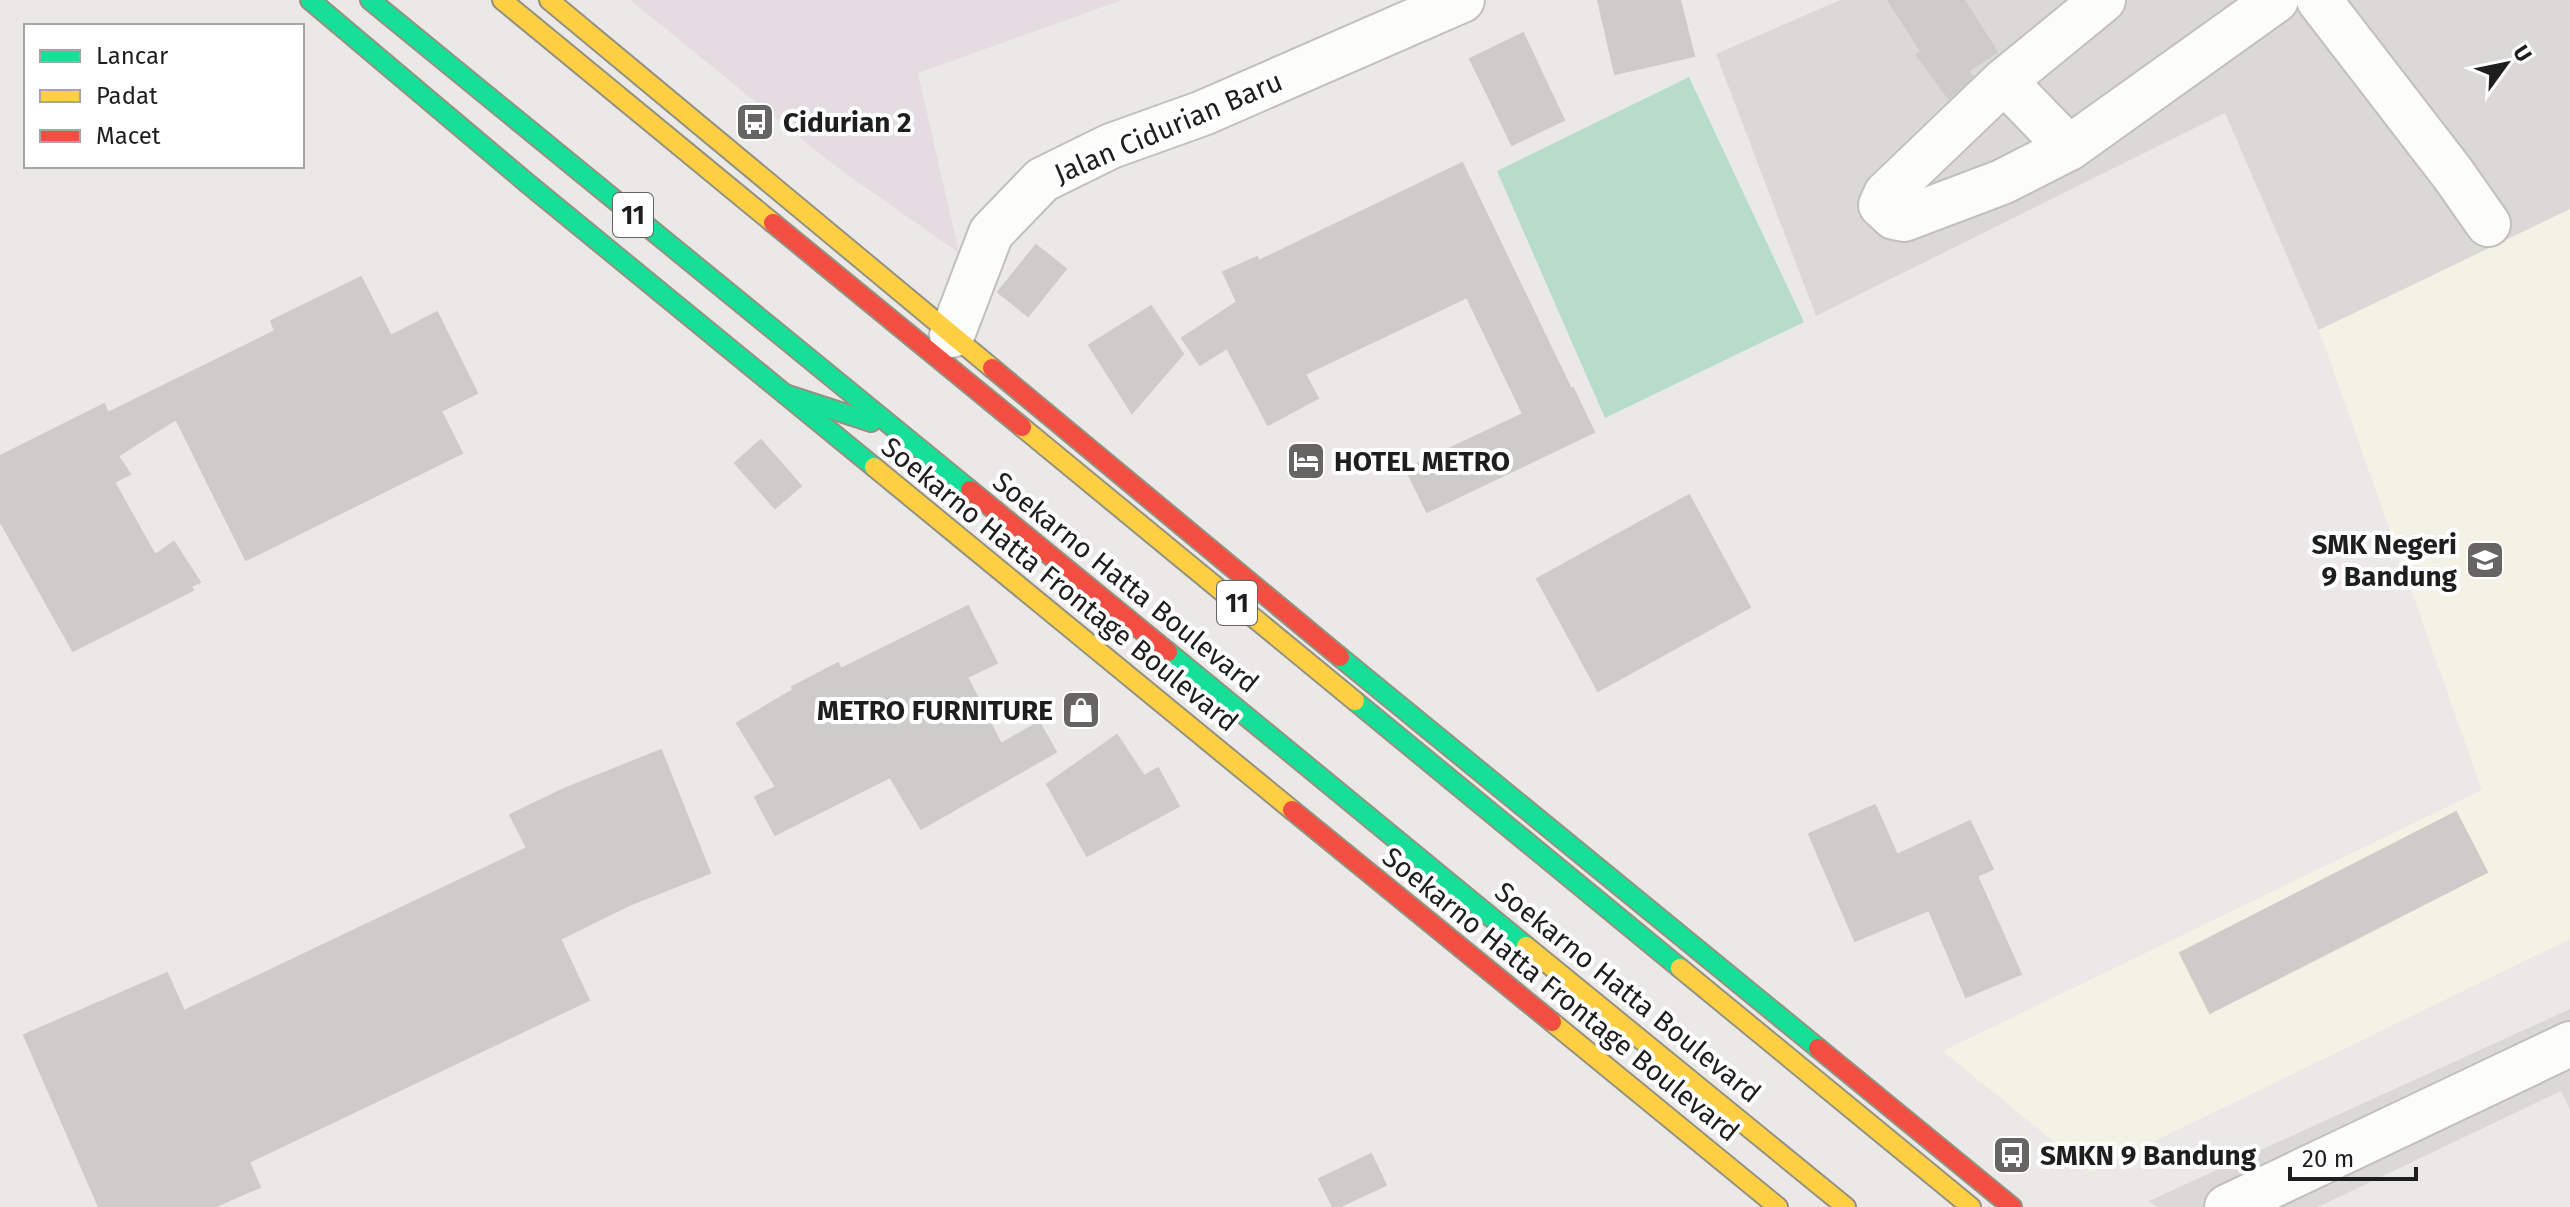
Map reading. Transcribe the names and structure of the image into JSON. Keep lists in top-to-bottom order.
{
  "streets": {
    "main road": ["11", "Soekarno Hatta Boulevard", "Soekarno Hatta Frontage Boulevard"],
    "street": ["Jalan Cidurian Baru"]
  },
  "places": {
    "bus stop": ["Cidurian 2", "SMKN 9 Bandung"],
    "hotel": ["HOTEL METRO"],
    "school or university": ["SMK Negeri 9 Bandung"],
    "shop": ["METRO FURNITURE"]
  },
  "legend": ["Lancar", "Padat", "Macet"],
  "scale_bar": "20 m",
  "north": "top right"
}
